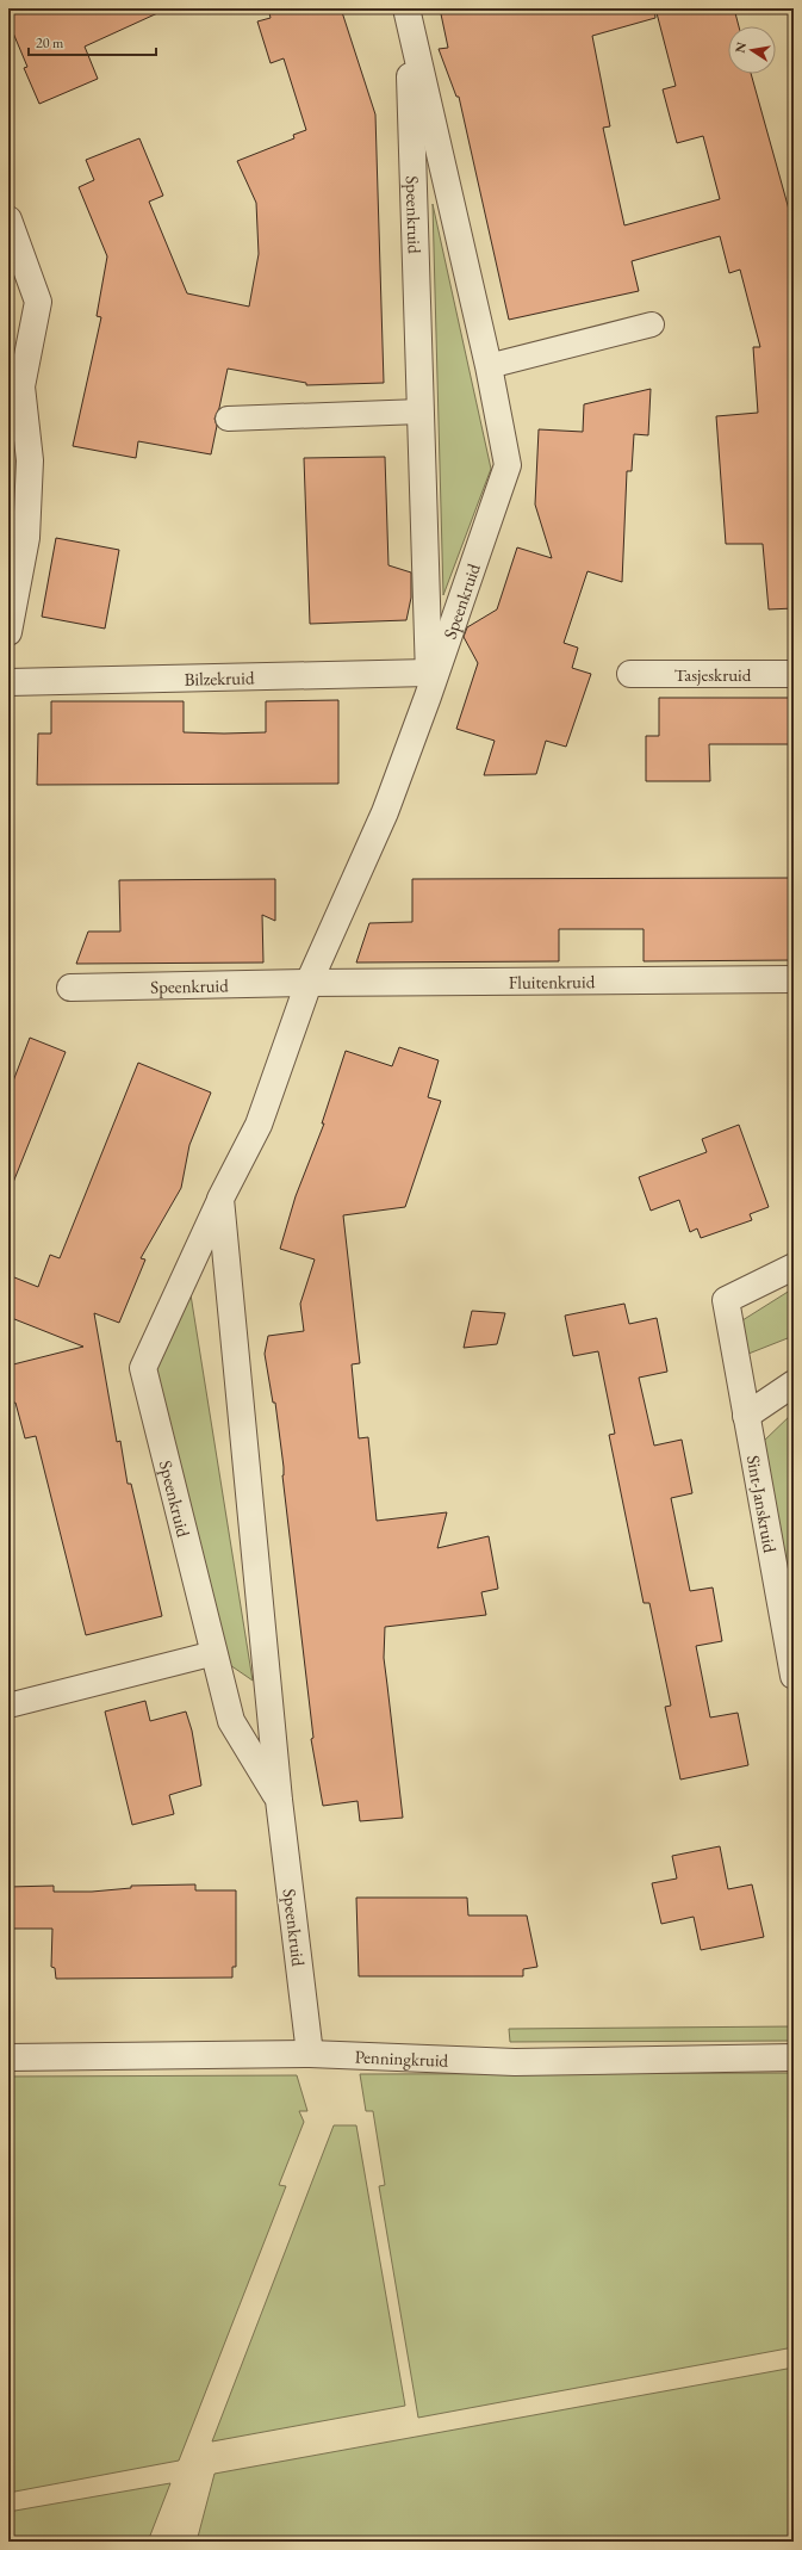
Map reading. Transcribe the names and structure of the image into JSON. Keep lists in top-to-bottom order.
{
  "streets": {
    "street": [
      "Speenkruid",
      "Tasjeskruid",
      "Bilzekruid",
      "Fluitenkruid",
      "Sint-Janskruid",
      "Penningkruid"
    ]
  },
  "crossings": [
    ["Speenkruid", "Bilzekruid"],
    ["Speenkruid", "Fluitenkruid"],
    ["Speenkruid", "Penningkruid"]
  ],
  "scale_bar": "20 m",
  "north": "left"
}
